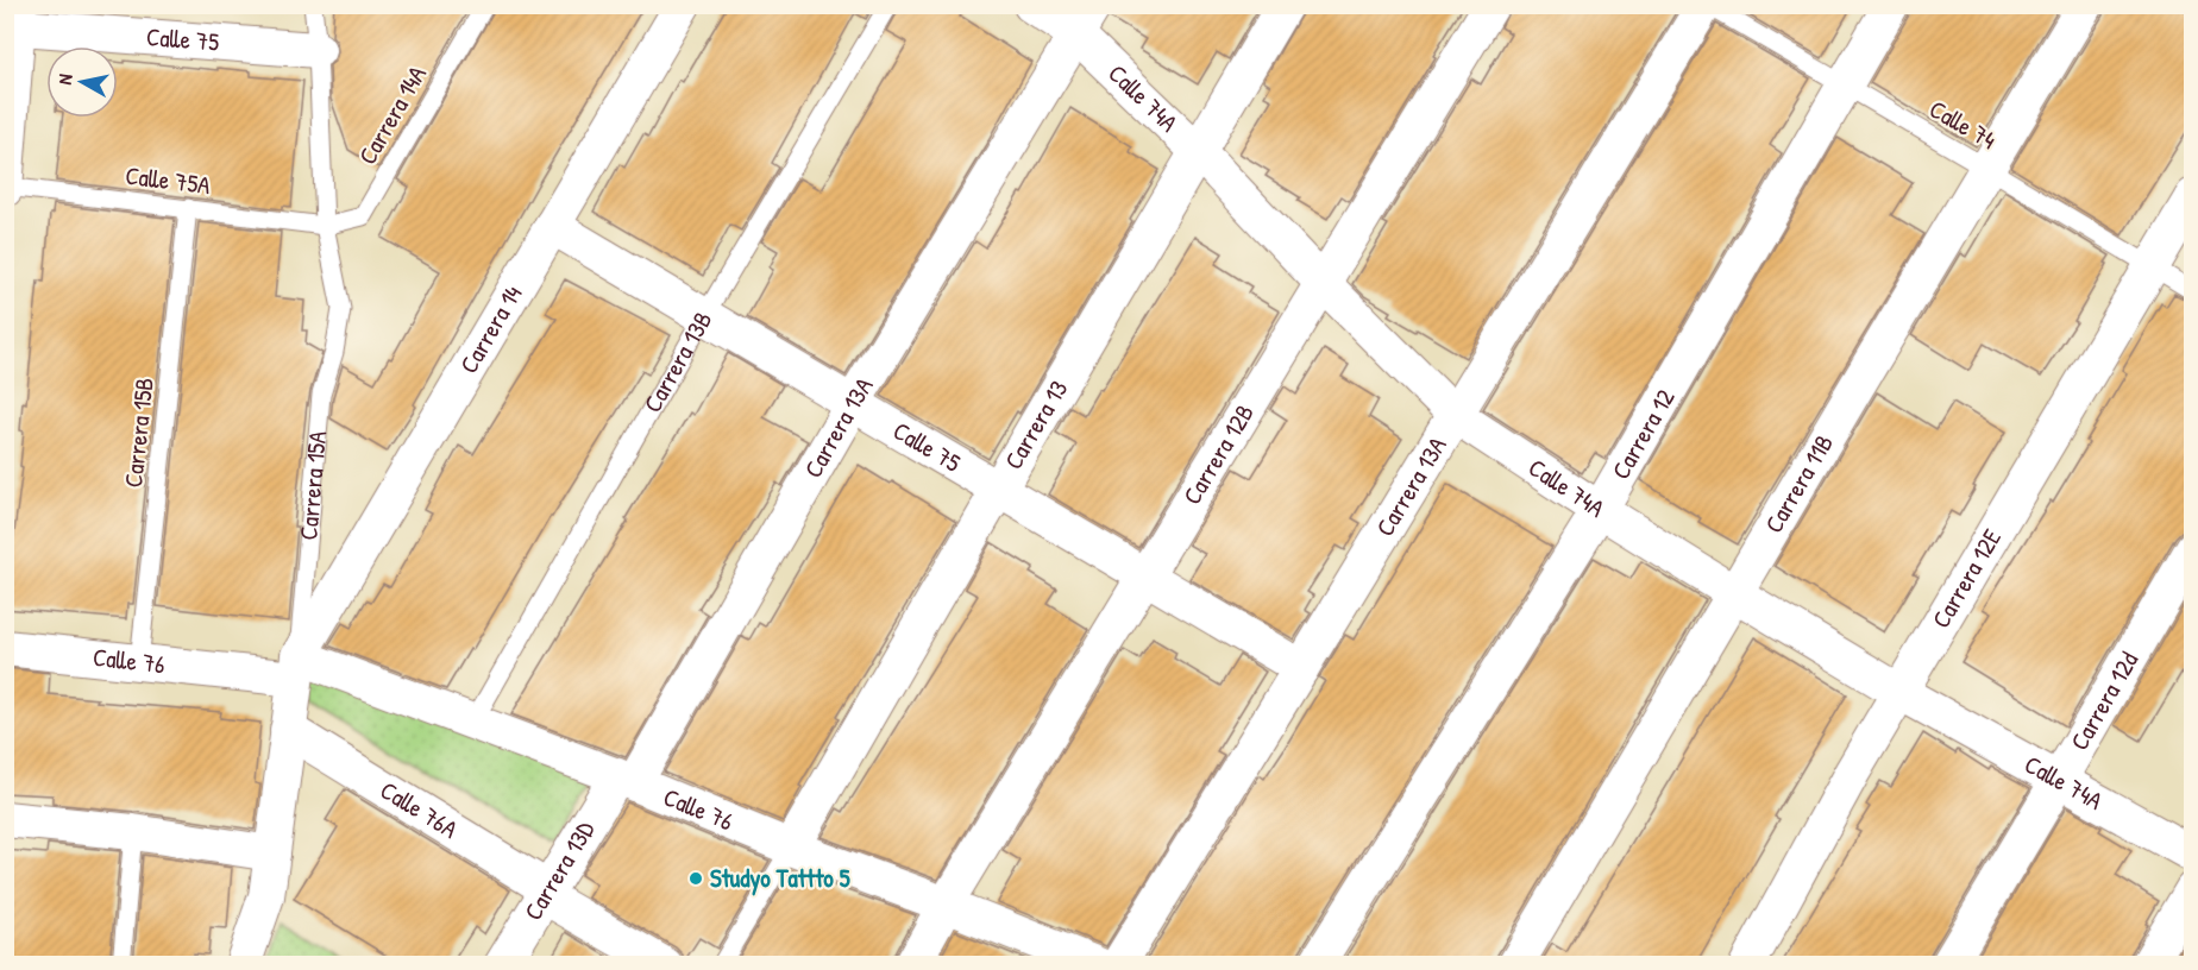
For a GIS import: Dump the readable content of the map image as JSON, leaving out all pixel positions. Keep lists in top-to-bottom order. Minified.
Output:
{"streets":{"street":["Calle 75","Calle 74A","Carrera 14","Carrera 13","Carrera 13A","Carrera 12","Carrera 12B","Carrera 11B","Carrera 15A","Carrera 12E","Calle 76","Carrera 12d","Calle 76A","Carrera 13D"],"lane":["Carrera 14A","Calle 74","Calle 75A","Carrera 13B","Carrera 15B"]},"crossings":[["Calle 75","Carrera 14"],["Calle 75","Carrera 13B"],["Calle 75","Carrera 13"],["Calle 75","Carrera 13A"],["Calle 75","Carrera 12B"],["Calle 75","Carrera 15A"],["Calle 74A","Carrera 13"],["Calle 74A","Carrera 13A"],["Calle 74A","Carrera 12"],["Calle 74A","Carrera 12B"],["Calle 74A","Carrera 11B"],["Calle 74A","Carrera 12E"],["Calle 74A","Carrera 12d"],["Carrera 14A","Calle 75A"],["Carrera 14A","Carrera 15A"],["Calle 74","Carrera 13A"],["Calle 74","Carrera 12"],["Calle 74","Carrera 11B"],["Calle 74","Carrera 12E"],["Calle 75A","Carrera 15B"],["Calle 75A","Carrera 15A"],["Carrera 14","Carrera 15A"],["Carrera 14","Calle 76"],["Carrera 13B","Calle 76"],["Carrera 13","Calle 76"],["Carrera 13A","Calle 76"],["Carrera 13A","Carrera 13D"],["Carrera 15B","Calle 76"],["Carrera 12B","Calle 76"],["Carrera 15A","Calle 76"],["Carrera 15A","Calle 76A"],["Calle 76","Carrera 13D"],["Calle 76A","Carrera 13D"]],"places":["Studyo Tattto 5"],"north":"left"}
